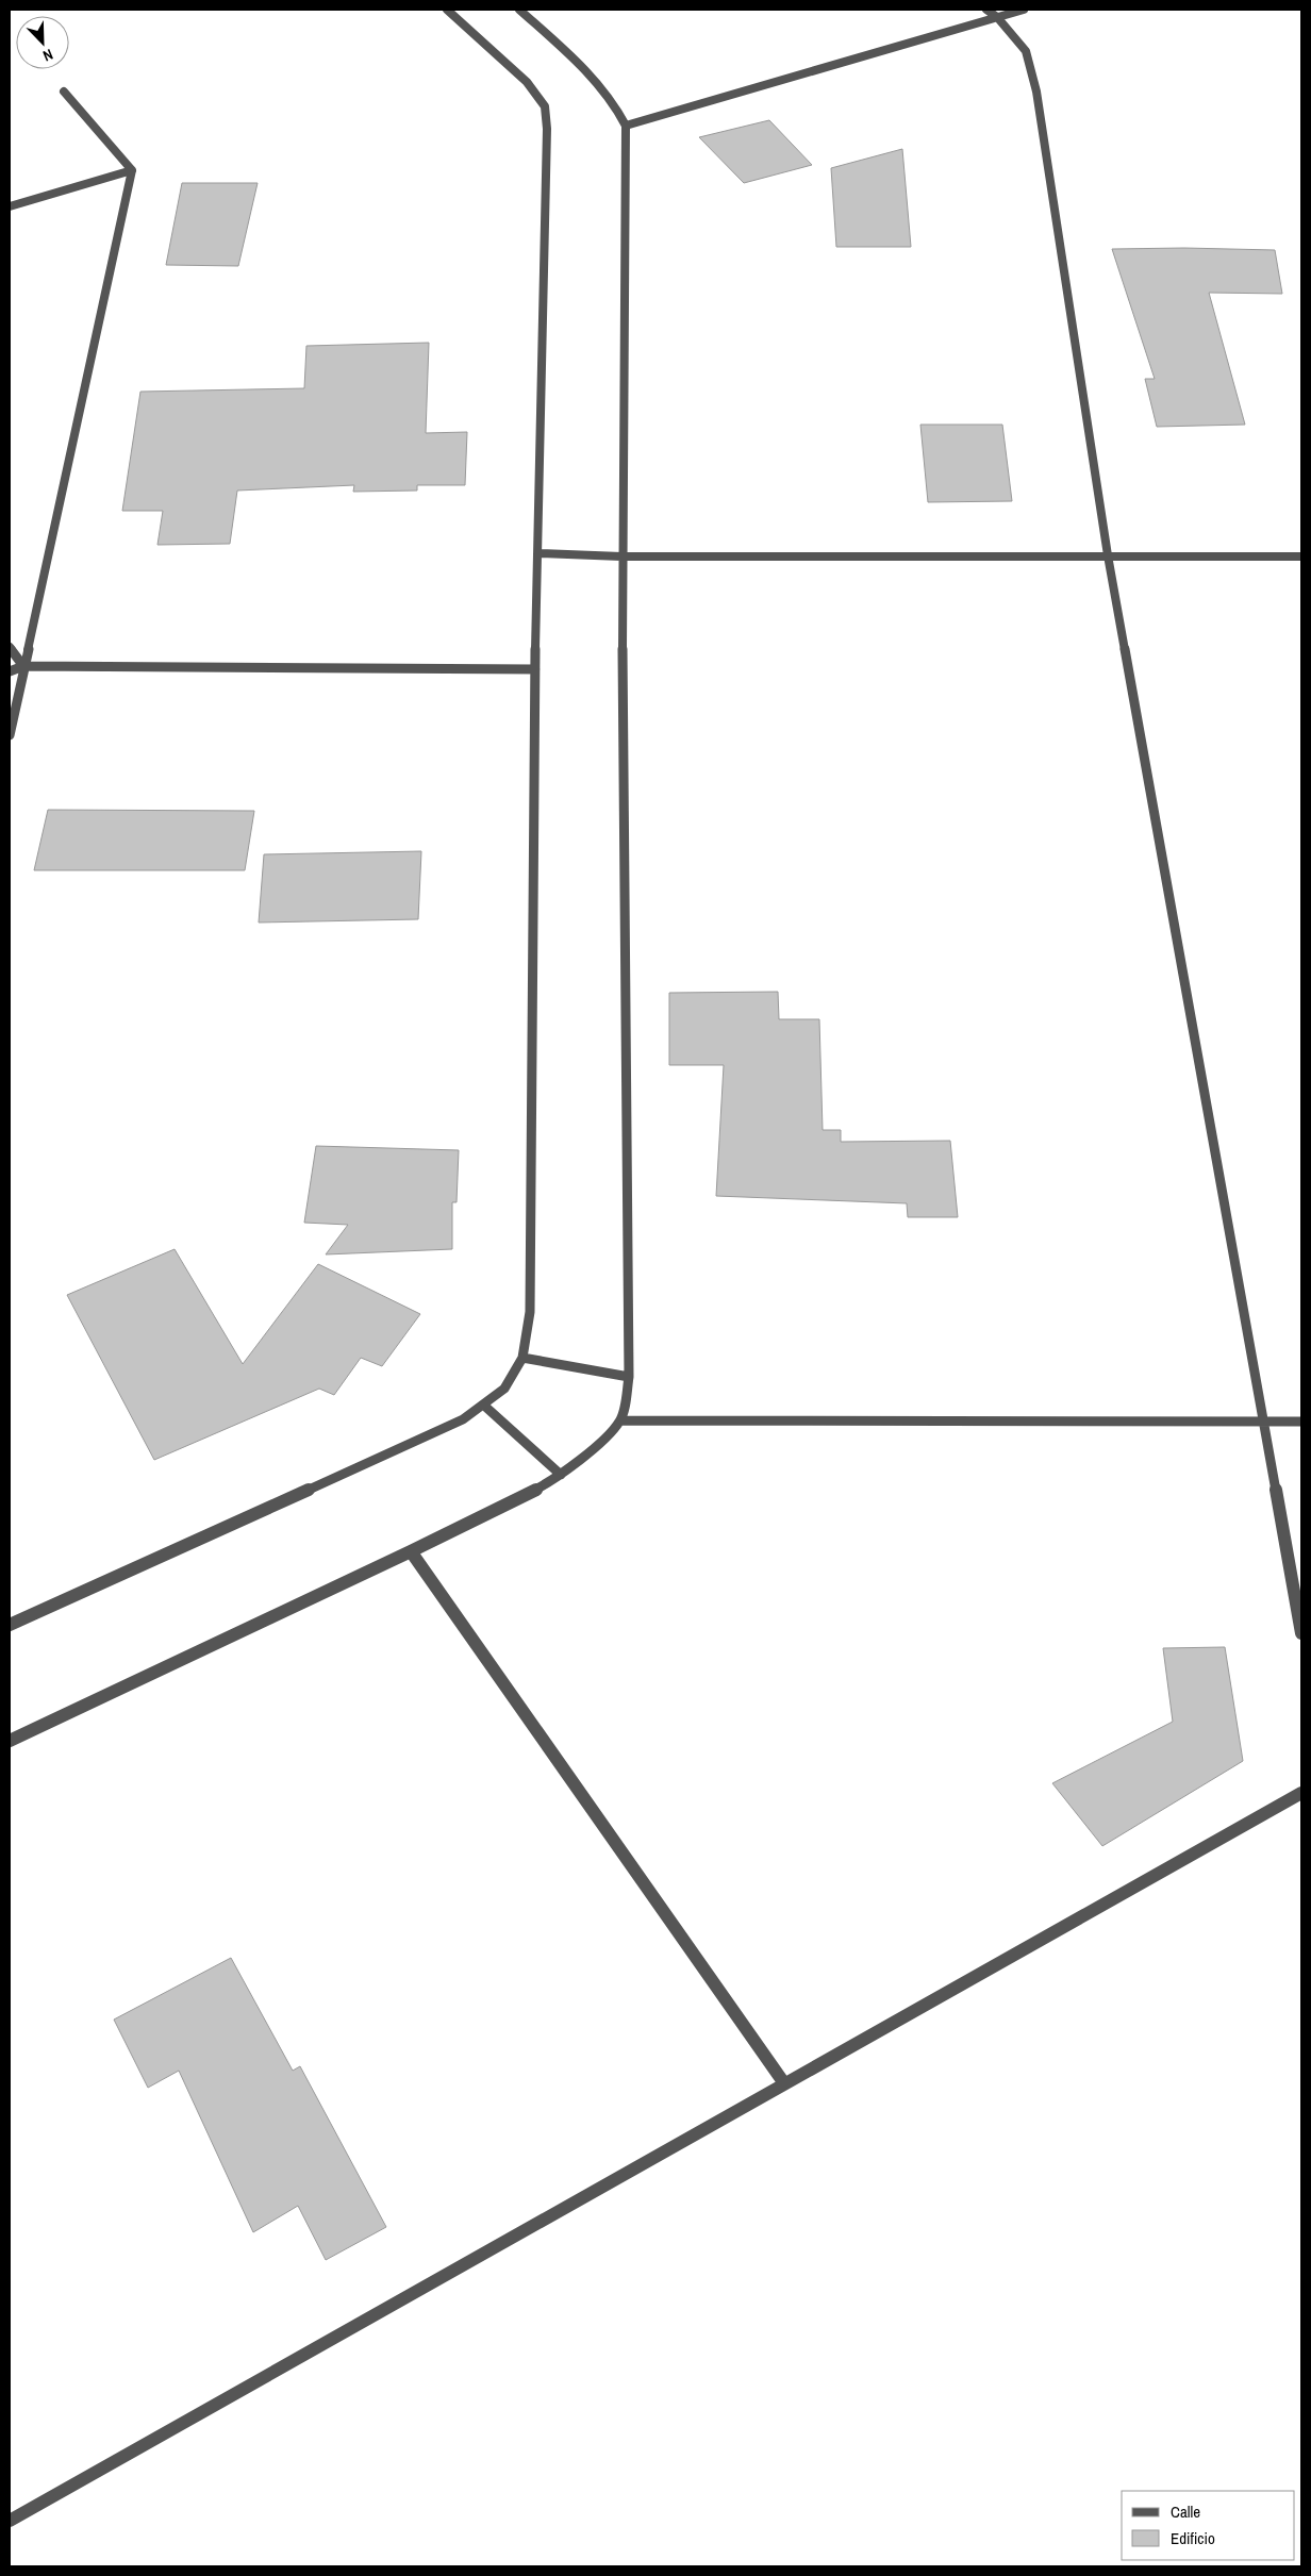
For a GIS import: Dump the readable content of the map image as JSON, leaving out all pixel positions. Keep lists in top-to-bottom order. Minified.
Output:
{"legend":["Calle","Edificio"],"north":"bottom right"}
